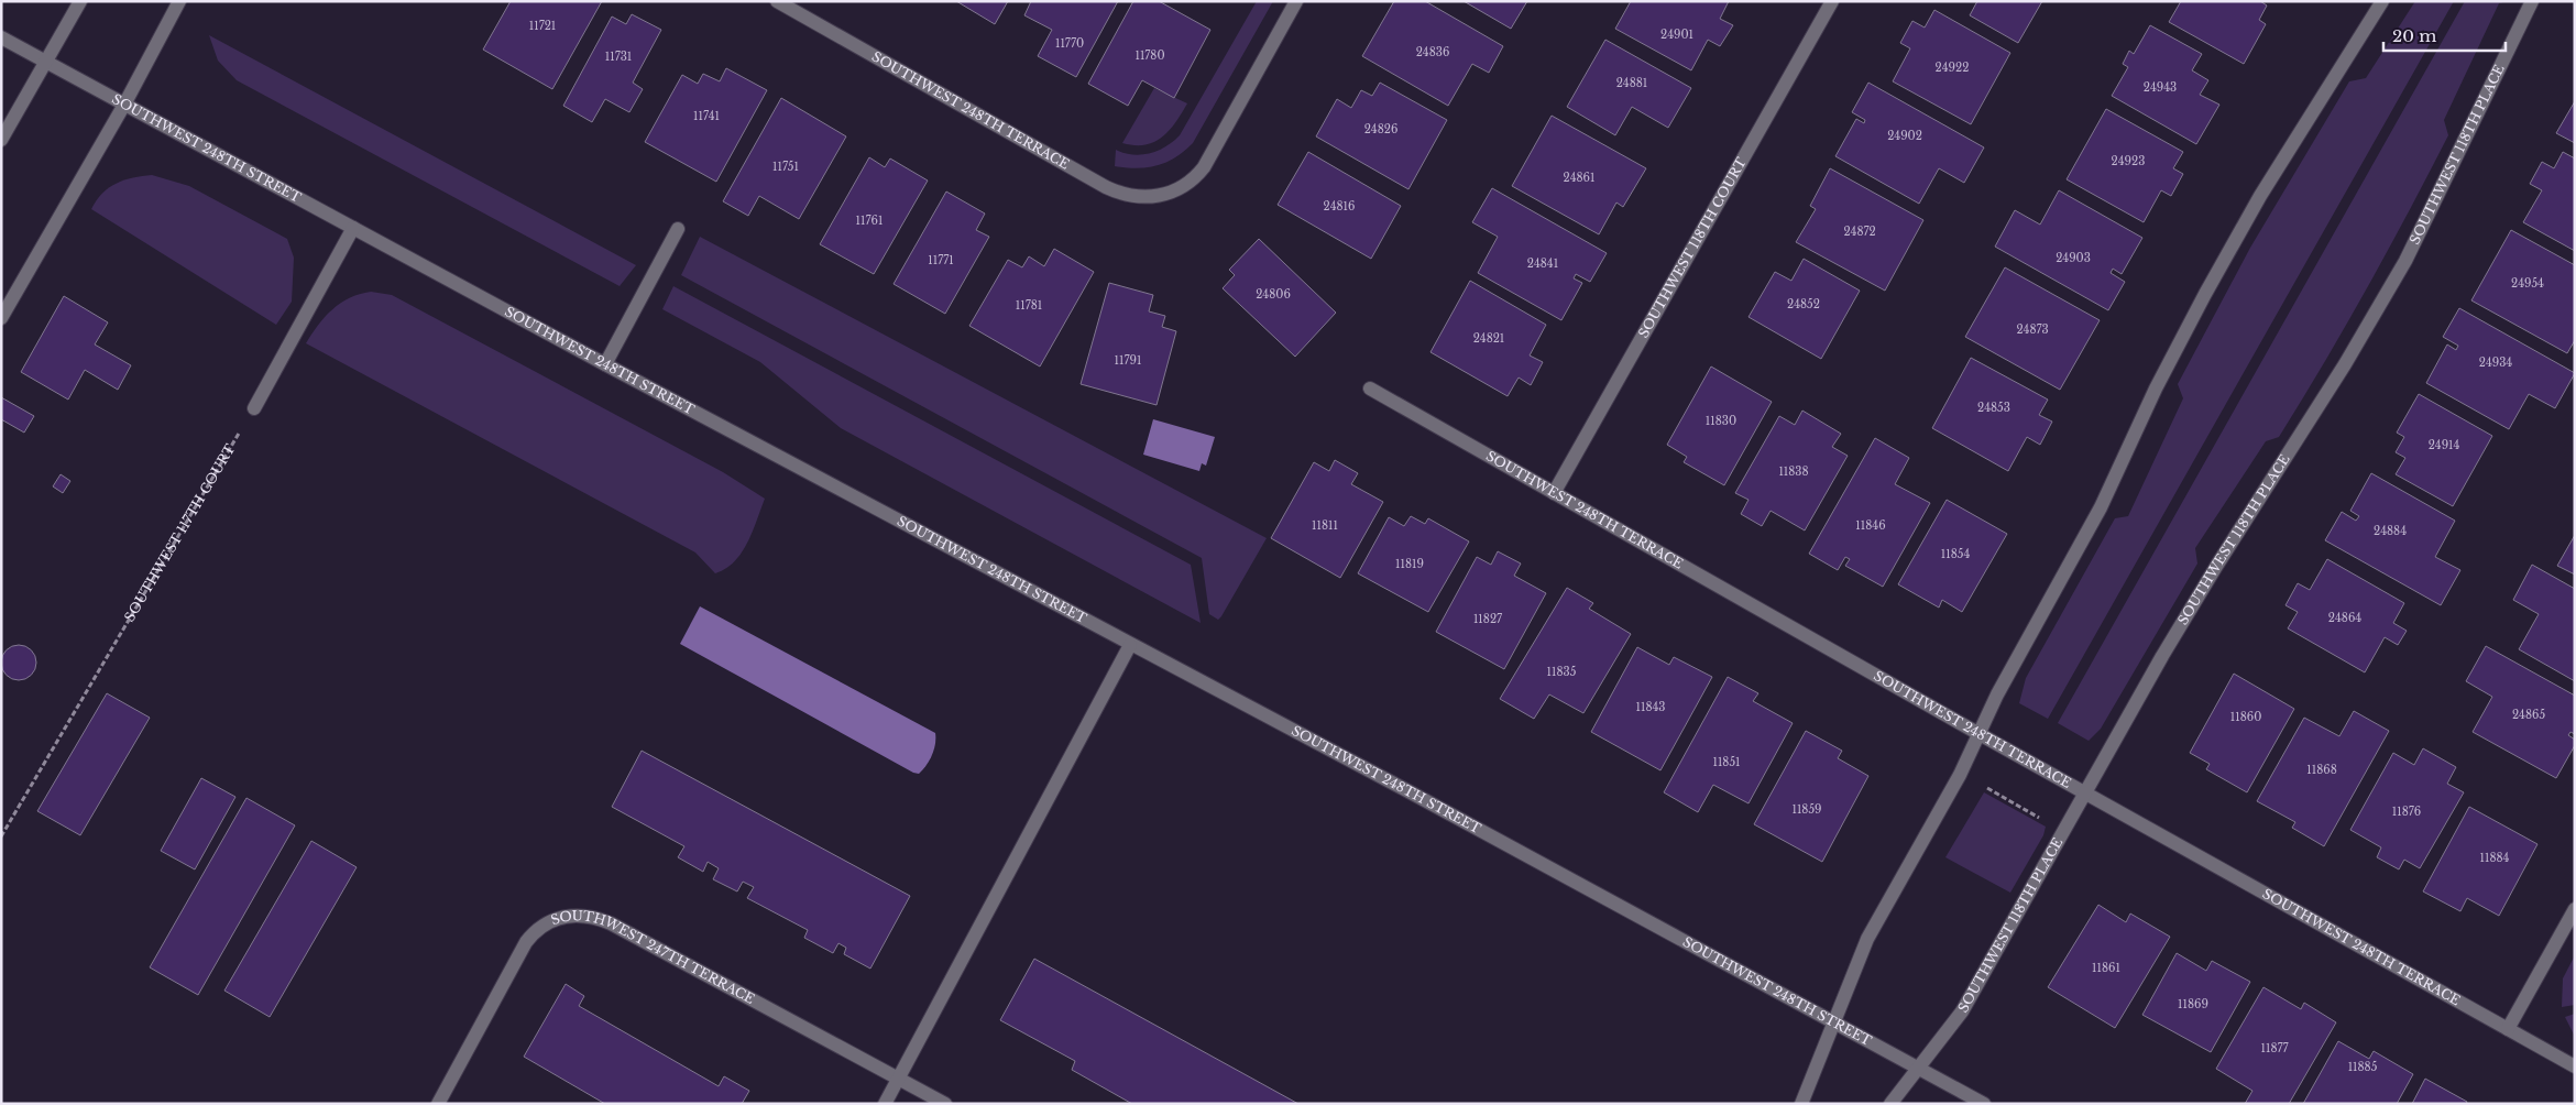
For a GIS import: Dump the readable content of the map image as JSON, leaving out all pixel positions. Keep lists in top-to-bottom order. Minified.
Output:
{"streets":{"street":["SOUTHWEST 248TH TERRACE","SOUTHWEST 248TH STREET","SOUTHWEST 118TH PLACE","SOUTHWEST 118TH COURT","SOUTHWEST 247TH TERRACE"],"path":["SOUTHWEST 117TH COURT"]},"crossings":[["SOUTHWEST 248TH TERRACE","SOUTHWEST 118TH PLACE"],["SOUTHWEST 248TH TERRACE","SOUTHWEST 118TH COURT"],["SOUTHWEST 248TH STREET","SOUTHWEST 118TH PLACE"]],"house_numbers":["11721","24901","11770","24836","11780","11731","24922","24881","24943","11741","24826","24902","24923","11751","24861","24816","11761","24872","24903","11771","24841","24954","24806","24852","11781","24873","24821","11791","24934","24853","11830","24914","11838","11811","11846","24884","11854","11819","24864","11827","11835","11843","24865","11860","11851","11868","11859","11876","11884","11861","11869","11877","11885"],"scale_bar":"20 m"}
